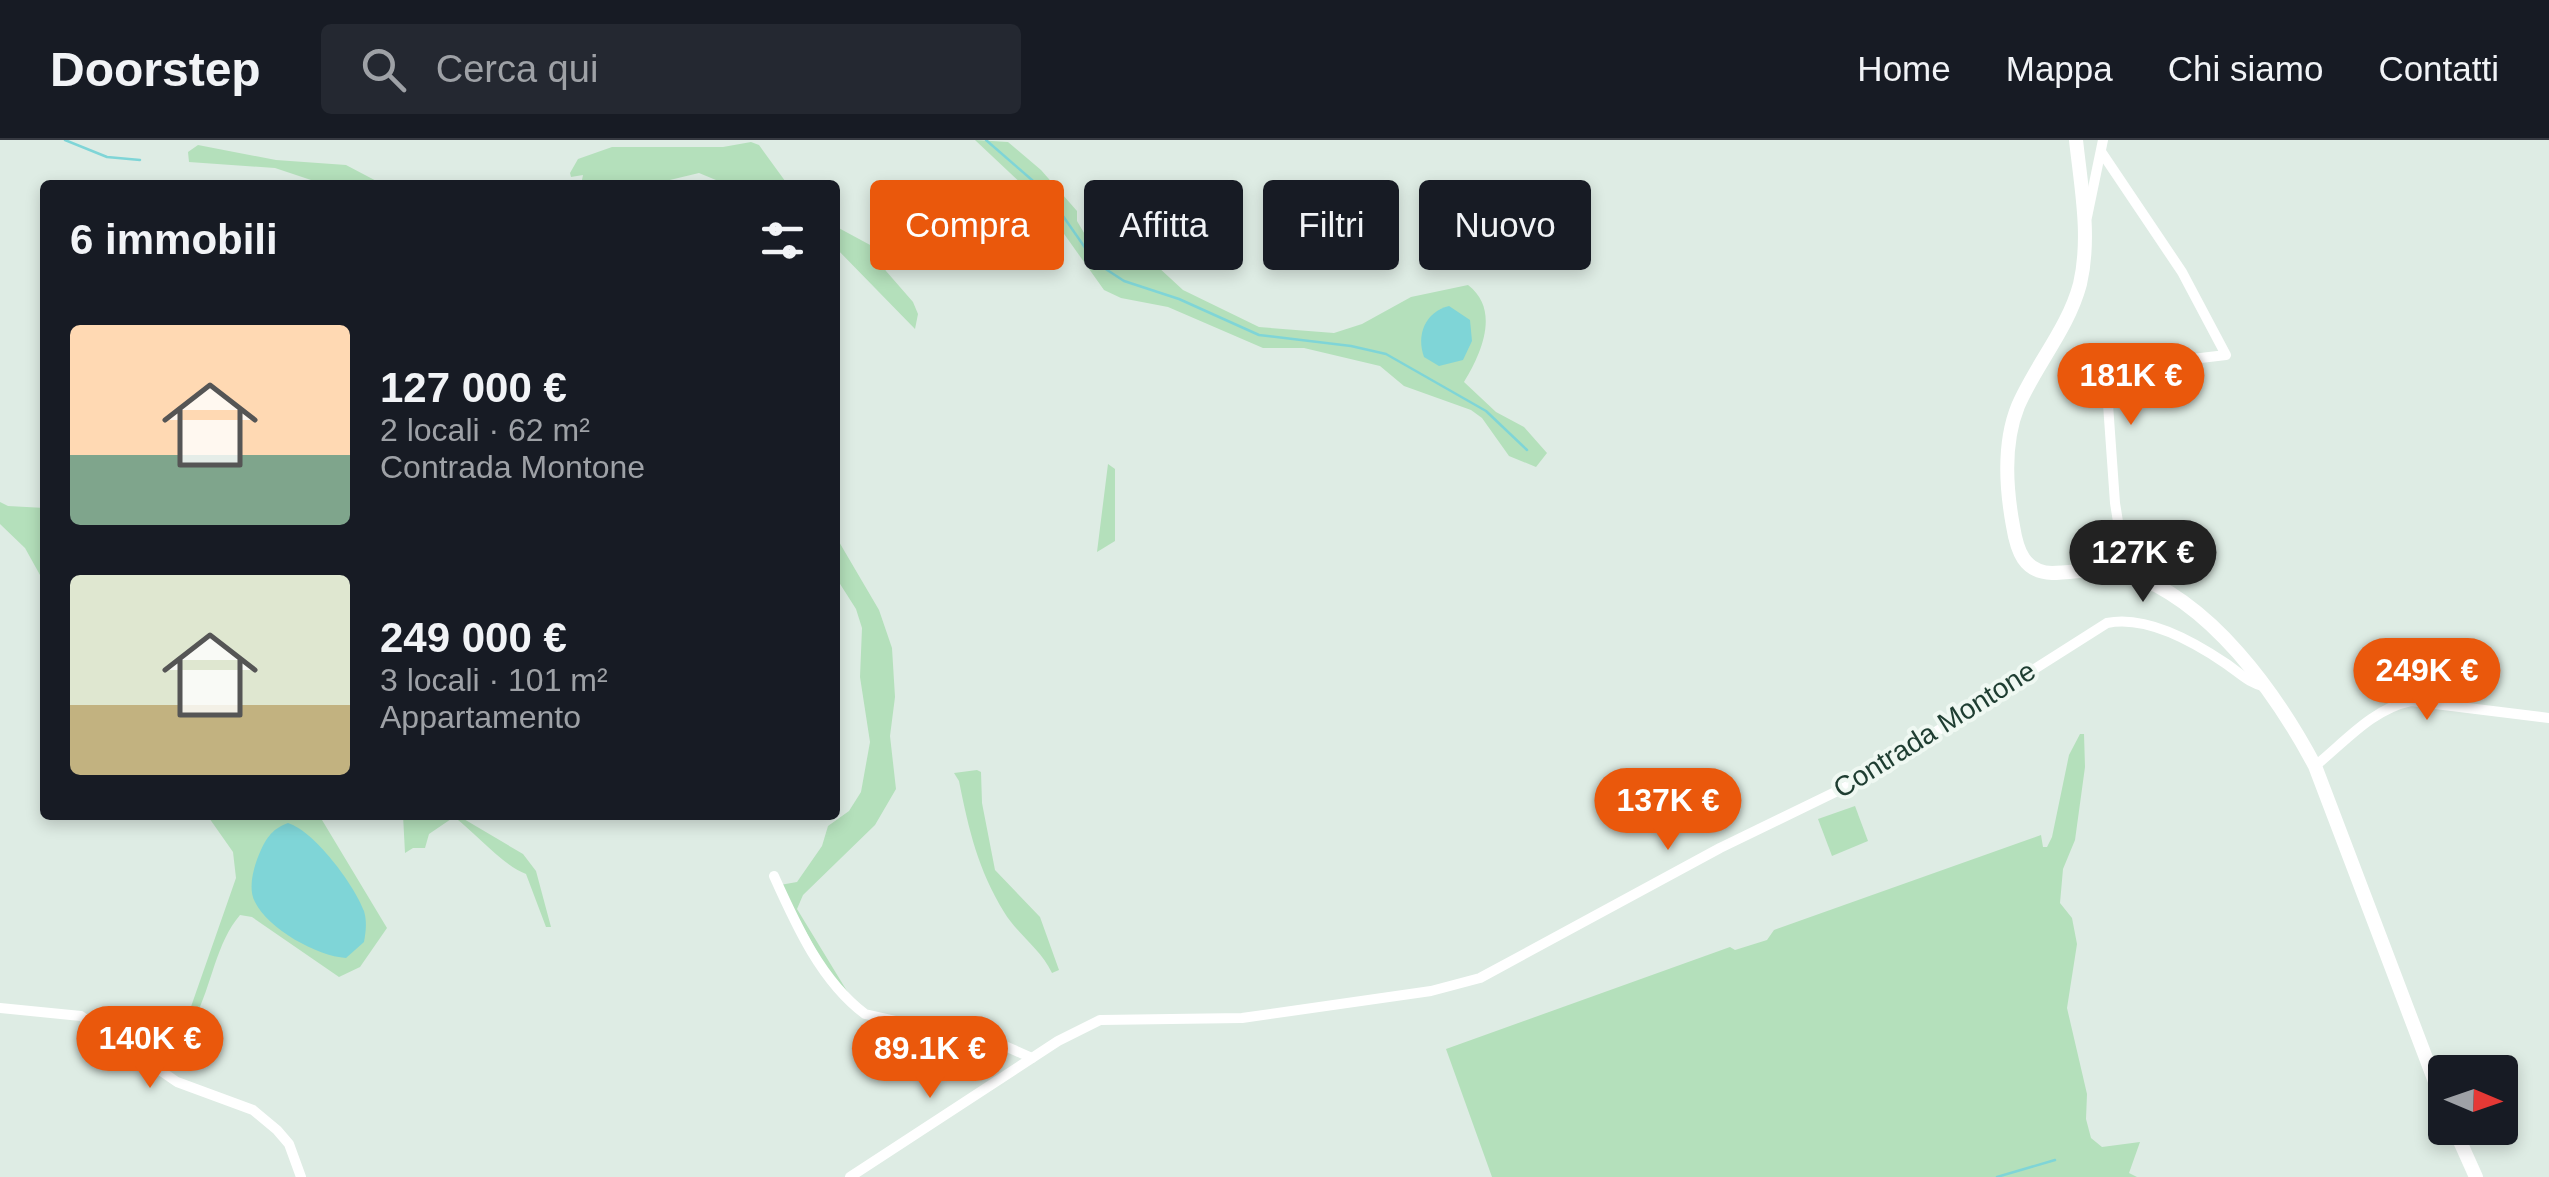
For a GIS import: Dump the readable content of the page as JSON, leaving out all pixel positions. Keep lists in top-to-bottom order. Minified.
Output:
{"streets":{"street":["Contrada Montone"]},"north":"right","page":{"header":"Doorstep","search":"Cerca qui","nav":["Home","Mappa","Chi siamo","Contatti"],"chip":["Compra","Affitta","Filtri","Nuovo"],"heading":"6 immobili","list":[{"name":"127 000 €","note":"2 locali · 62 m² · Contrada Montone"},{"name":"249 000 €","note":"3 locali · 101 m² · Appartamento"}],"price":["181K €","127K €","249K €","137K €","140K €","89.1K €"]}}
